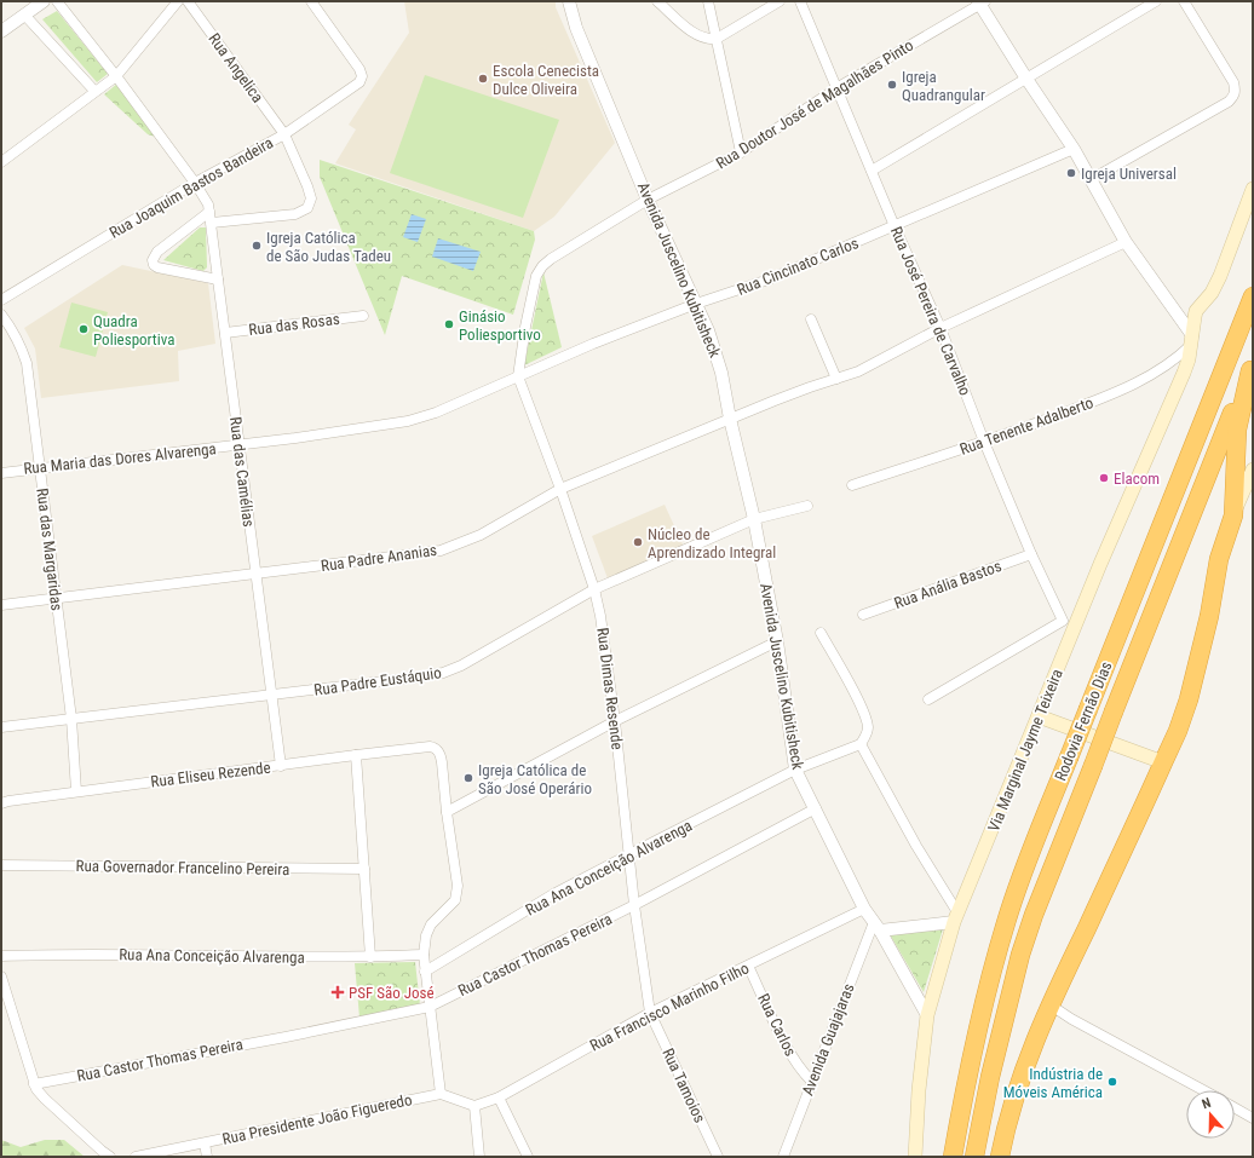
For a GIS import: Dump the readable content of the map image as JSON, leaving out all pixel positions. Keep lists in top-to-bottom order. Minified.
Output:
{"streets":{"highway":["Rodovia Fernão Dias"],"main road":["Via Marginal Jayme Teixeira"],"street":["Rua Angelica","Rua Doutor José de Magalhães Pinto","Rua Joaquim Bastos Bandeira","Rua Cincinato Carlos","Avenida Juscelino Kubitisheck","Rua José Pereira de Carvalho","Rua das Rosas","Rua Tenente Adalberto","Rua Maria das Dores Alvarenga","Rua das Camélias","Rua das Margaridas","Rua Padre Ananias","Rua Anália Bastos","Rua Padre Eustáquio","Rua Dimas Resende","Rua Eliseu Rezende","Rua Governador Francelino Pereira","Rua Ana Conceição Alvarenga","Rua Castor Thomas Pereira","Rua Francisco Marinho Filho","Rua Carlos","Avenida Guajajaras","Rua Tamoios","Rua Presidente João Figueredo"]},"crossings":[["Rua Angelica","Rua Joaquim Bastos Bandeira"],["Rua Angelica","Rua das Camélias"],["Rua Doutor José de Magalhães Pinto","Rua Cincinato Carlos"],["Rua Doutor José de Magalhães Pinto","Avenida Juscelino Kubitisheck"],["Rua Doutor José de Magalhães Pinto","Rua José Pereira de Carvalho"],["Rua Doutor José de Magalhães Pinto","Rua Maria das Dores Alvarenga"],["Rua Doutor José de Magalhães Pinto","Rua Dimas Resende"],["Rua Joaquim Bastos Bandeira","Rua das Camélias"],["Rua Cincinato Carlos","Avenida Juscelino Kubitisheck"],["Rua Cincinato Carlos","Rua José Pereira de Carvalho"],["Rua Cincinato Carlos","Rua Maria das Dores Alvarenga"],["Rua Cincinato Carlos","Rua Dimas Resende"],["Avenida Juscelino Kubitisheck","Rua Padre Ananias"],["Avenida Juscelino Kubitisheck","Rua Padre Eustáquio"],["Avenida Juscelino Kubitisheck","Via Marginal Jayme Teixeira"],["Avenida Juscelino Kubitisheck","Rua Ana Conceição Alvarenga"],["Avenida Juscelino Kubitisheck","Rua Castor Thomas Pereira"],["Avenida Juscelino Kubitisheck","Rua Francisco Marinho Filho"],["Avenida Juscelino Kubitisheck","Avenida Guajajaras"],["Rua José Pereira de Carvalho","Rua Tenente Adalberto"],["Rua José Pereira de Carvalho","Rua Padre Ananias"],["Rua José Pereira de Carvalho","Rua Anália Bastos"],["Rua das Rosas","Rua das Camélias"],["Rua Tenente Adalberto","Via Marginal Jayme Teixeira"],["Rua Maria das Dores Alvarenga","Rua das Camélias"],["Rua Maria das Dores Alvarenga","Rua das Margaridas"],["Rua Maria das Dores Alvarenga","Rua Dimas Resende"],["Rua das Camélias","Rua Padre Ananias"],["Rua das Camélias","Rua Padre Eustáquio"],["Rua das Camélias","Rua Eliseu Rezende"],["Rua das Margaridas","Rua Padre Ananias"],["Rua das Margaridas","Rua Padre Eustáquio"],["Rua das Margaridas","Rua Eliseu Rezende"],["Rua Padre Ananias","Rua Dimas Resende"],["Rua Padre Eustáquio","Rua Dimas Resende"],["Rua Dimas Resende","Rua Ana Conceição Alvarenga"],["Rua Dimas Resende","Rua Castor Thomas Pereira"],["Rua Dimas Resende","Rua Francisco Marinho Filho"],["Rua Dimas Resende","Rua Tamoios"],["Rua Francisco Marinho Filho","Rua Carlos"],["Rua Francisco Marinho Filho","Rua Tamoios"],["Rua Carlos","Avenida Guajajaras"]],"places":{"other":["Escola Cenecista Dulce Oliveira","Igreja Quadrangular","Igreja Universal","Igreja Católica de São Judas Tadeu","Ginásio Poliesportivo","Quadra Poliesportiva","Elacom","Núcleo de Aprendizado Integral","Igreja Católica de São José Operário","Indústria de Móveis América"],"health":["PSF São José"]},"north":"top"}
